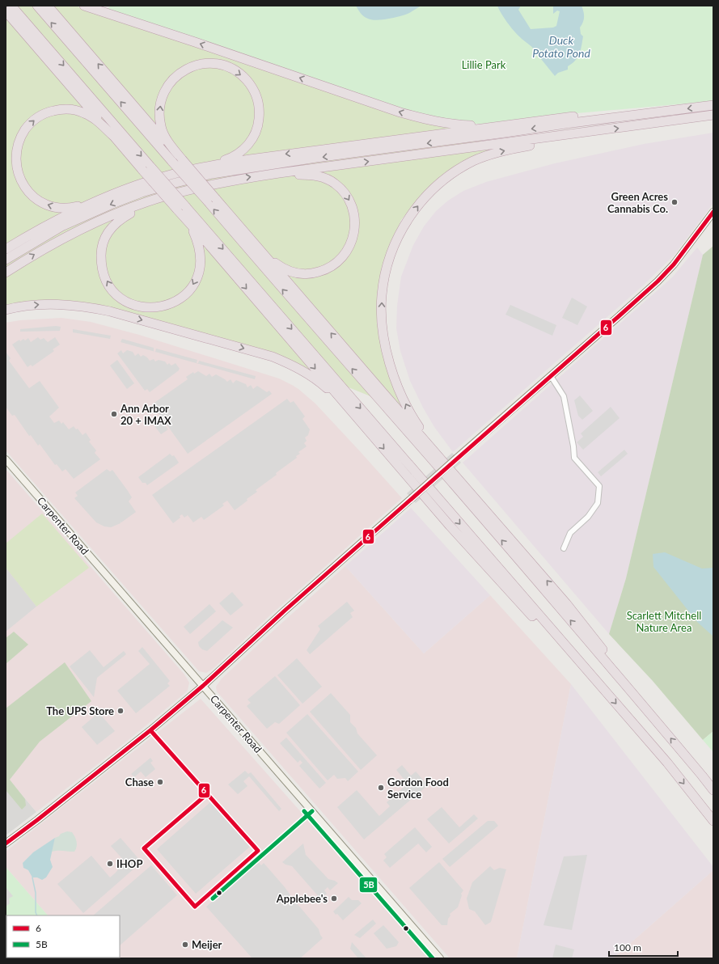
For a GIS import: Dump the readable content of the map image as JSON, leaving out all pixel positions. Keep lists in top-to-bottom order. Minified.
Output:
{"streets":{"main road":["Carpenter Road"]},"water":["Duck Potato Pond"],"parks":["Lillie Park","Scarlett Mitchell Nature Area"],"places":["Green Acres Cannabis Co.","Ann Arbor 20 + IMAX","The UPS Store","Chase","Gordon Food Service","IHOP","Applebee's","Meijer"],"lines":["transit line 6","transit line 5B"],"legend":["6","5B"],"scale_bar":"100 m"}
